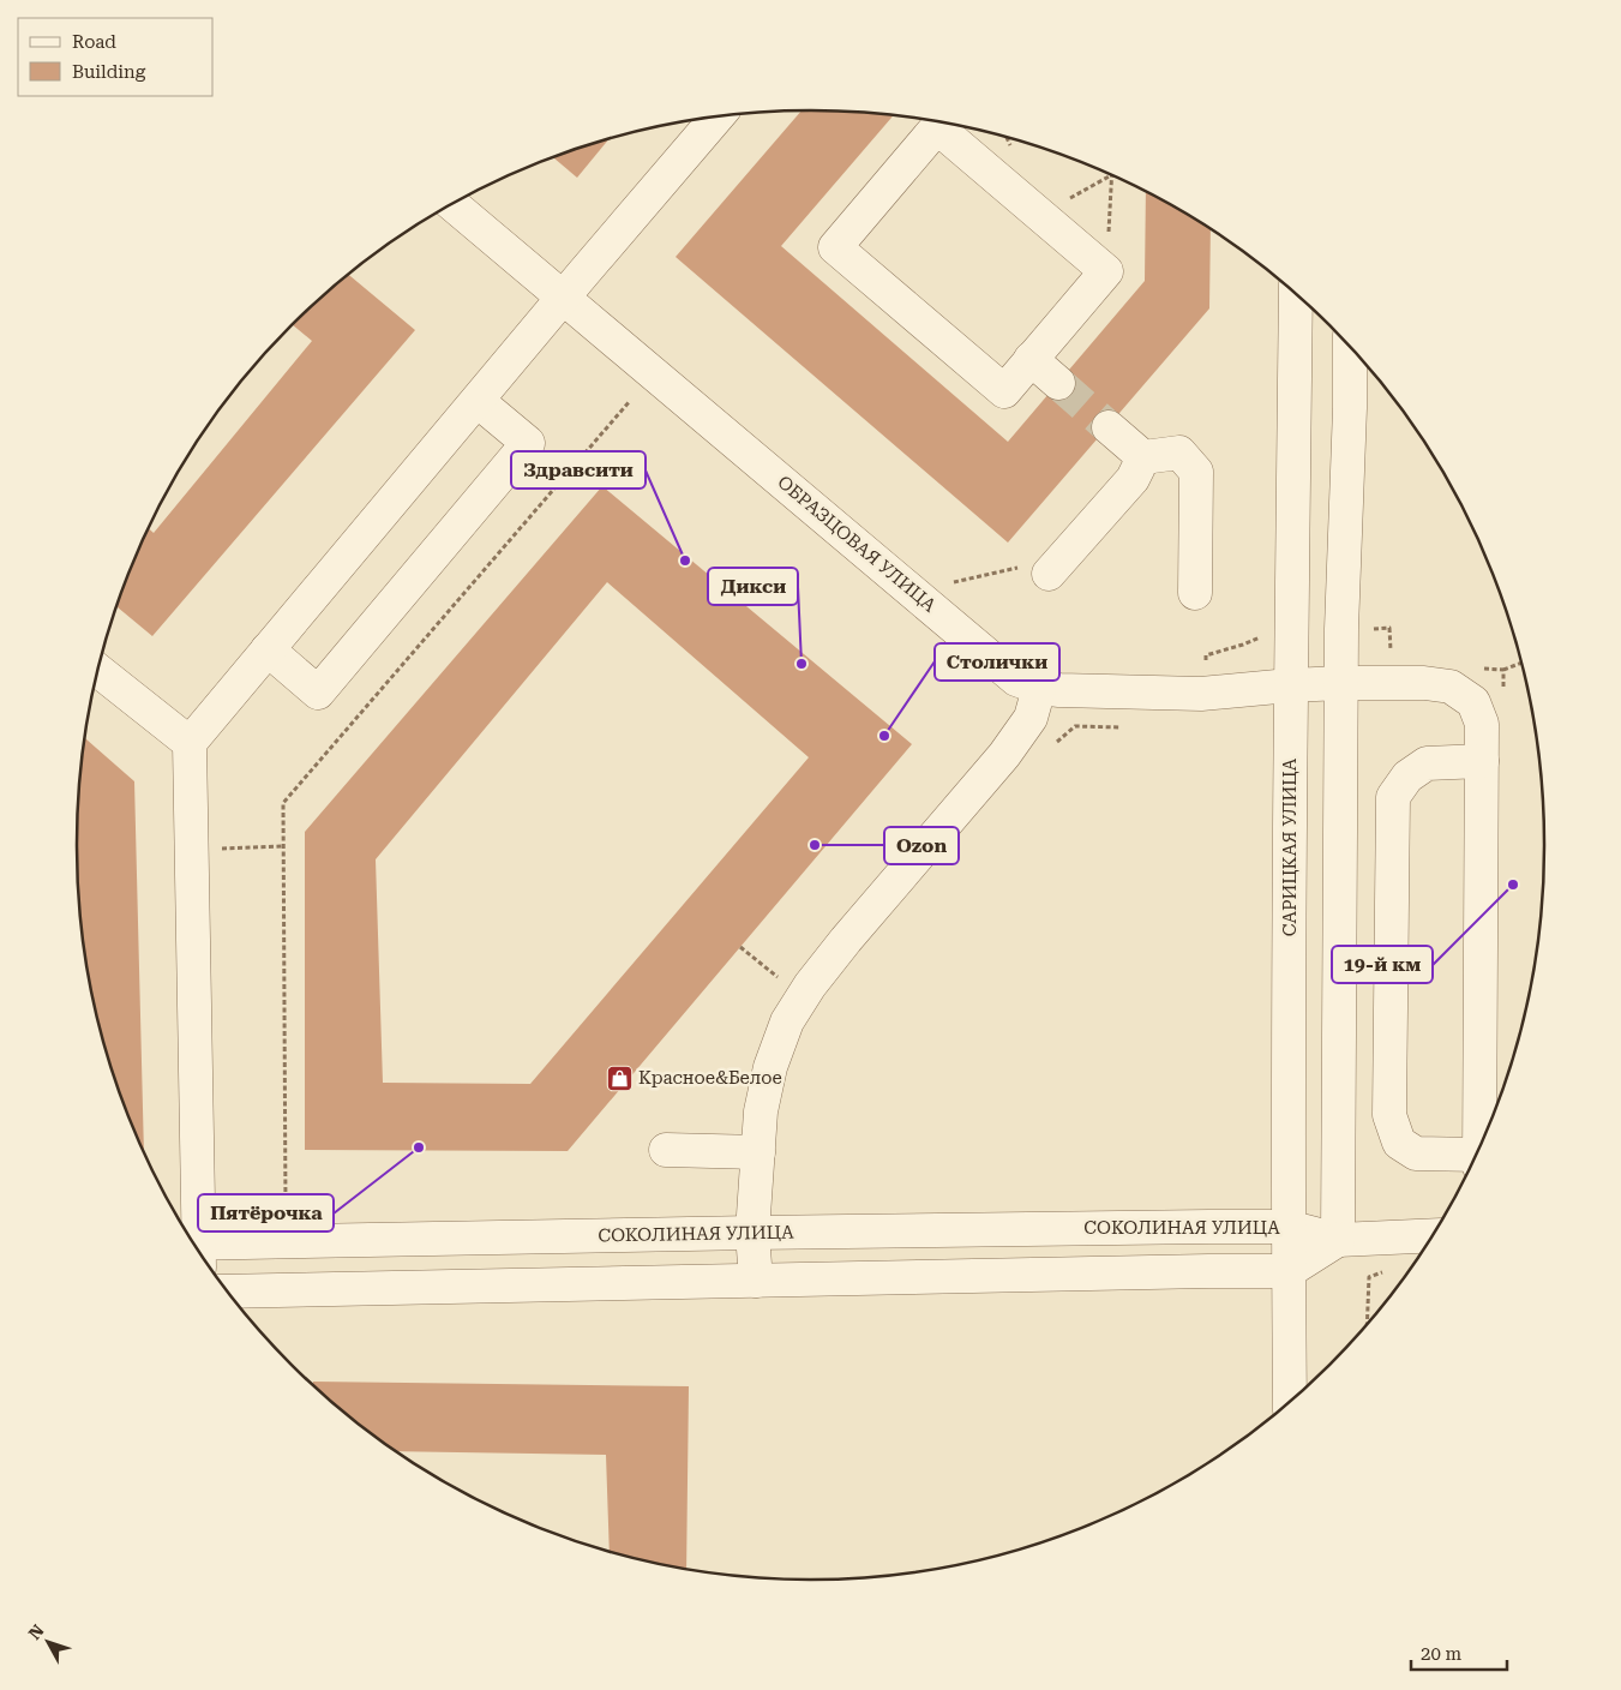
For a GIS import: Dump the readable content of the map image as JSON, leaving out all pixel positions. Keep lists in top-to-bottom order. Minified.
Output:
{"streets":{"street":["ОБРАЗЦОВАЯ УЛИЦА","САРИЦКАЯ УЛИЦА","СОКОЛИНАЯ УЛИЦА"]},"crossings":[["ОБРАЗЦОВАЯ УЛИЦА","САРИЦКАЯ УЛИЦА"],["САРИЦКАЯ УЛИЦА","СОКОЛИНАЯ УЛИЦА"]],"places":{"other":["Здравсити","Дикси","Столички","Ozon","19-й км","Пятёрочка"],"shop":["Красное&Белое"]},"legend":["Road","Building"],"scale_bar":"20 m","north":"top left"}
